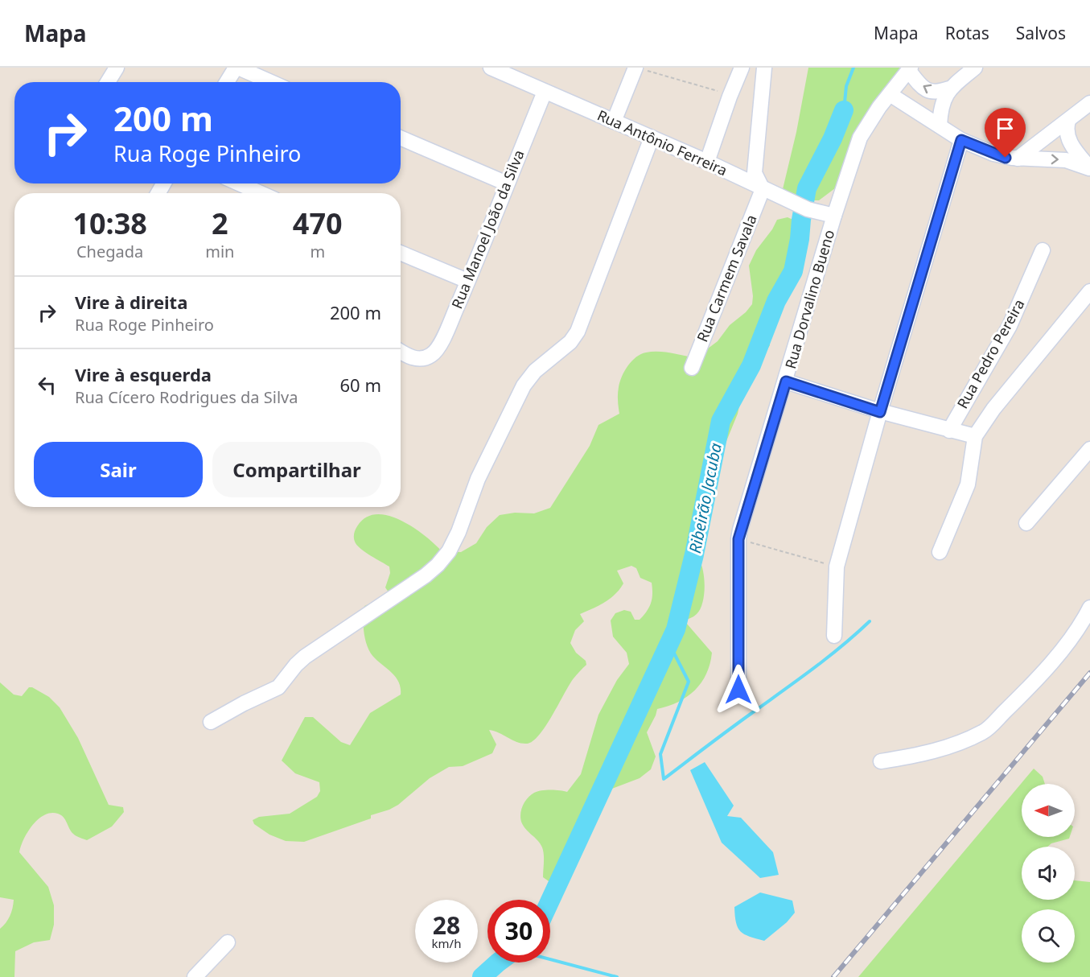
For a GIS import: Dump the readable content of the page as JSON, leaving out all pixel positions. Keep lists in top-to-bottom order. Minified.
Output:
{"streets":{"street":["Rua Antônio Ferreira","Rua Manoel João da Silva","Rua Carmem Savala","Rua Dorvalino Bueno","Rua Pedro Pereira"]},"crossings":[["Rua Antônio Ferreira","Rua Manoel João da Silva"],["Rua Antônio Ferreira","Rua Carmem Savala"],["Rua Antônio Ferreira","Rua Dorvalino Bueno"]],"water":["Ribeirão Jacuba"],"north":"left","page":{"header":"Mapa","nav":["Mapa","Rotas","Salvos"],"turn":["200 m","Rua Roge Pinheiro"],"eta":["10:38","Chegada","2","min","470","m"],"list":[{"name":"Vire à direita","note":"Rua Roge Pinheiro","value":"200 m"},{"name":"Vire à esquerda","note":"Rua Cícero Rodrigues da Silva","value":"60 m"}],"buttons":["Sair","Compartilhar"],"speed":"28 km/h","limit":"30"}}
